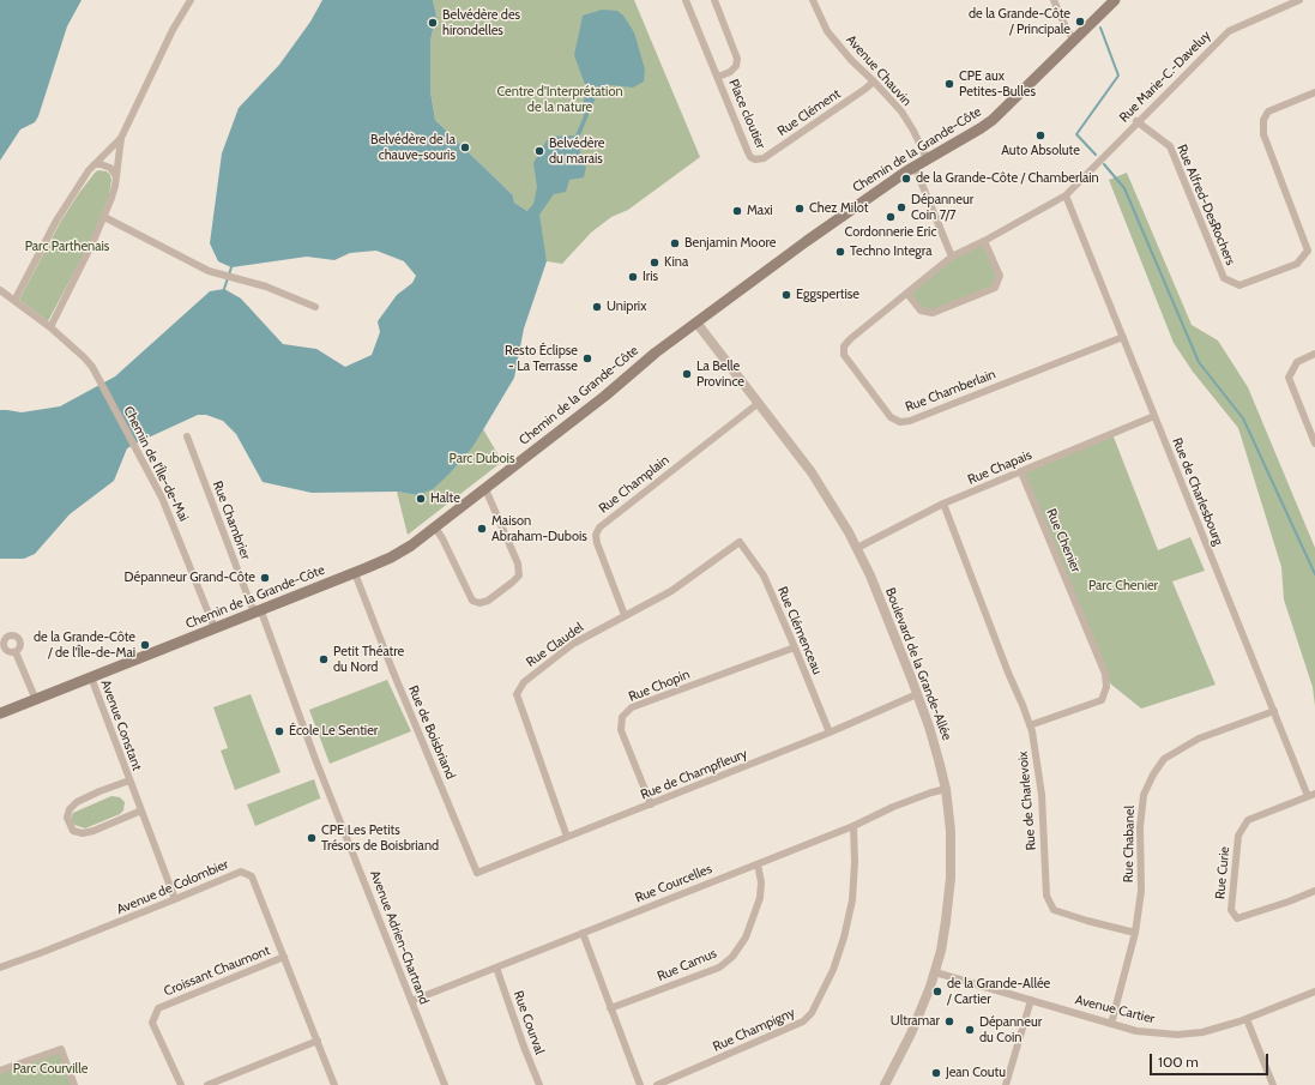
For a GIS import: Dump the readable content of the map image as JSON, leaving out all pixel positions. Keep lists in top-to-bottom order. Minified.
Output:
{"streets":{"main road":["Chemin de la Grande-Côte"],"street":["Avenue Chauvin","Rue Marie-C.-Daveluy","Rue Clément","Place cloutier","Rue Alfred-DesRochers","Rue Chamberlain","Chemin de l'Île-de-Mai","Rue Chapais","Rue Champlain","Rue de Charlesbourg","Rue Chambrier","Rue Chenier","Rue Clémenceau","Rue Claudel","Boulevard de la Grande-Allée","Rue Chopin","Avenue Constant","Rue de Boisbriand","Rue de Champfleury","Rue de Charlevoix","Rue Chabanel","Rue Curie","Rue Courcelles","Avenue de Colombier","Avenue Adrien-Chartrand","Rue Camus","Croissant Chaumont","Avenue Cartier","Rue Courval","Rue Champigny"]},"crossings":[["Avenue Chauvin","Rue Clément"],["Avenue Chauvin","Chemin de la Grande-Côte"],["Rue Marie-C.-Daveluy","Rue Alfred-DesRochers"],["Rue Marie-C.-Daveluy","Rue Chamberlain"],["Rue Marie-C.-Daveluy","Rue de Charlesbourg"],["Rue Clément","Place cloutier"],["Chemin de la Grande-Côte","Chemin de l'Île-de-Mai"],["Chemin de la Grande-Côte","Rue Chambrier"],["Chemin de la Grande-Côte","Boulevard de la Grande-Allée"],["Chemin de la Grande-Côte","Avenue Constant"],["Chemin de la Grande-Côte","Rue de Boisbriand"],["Chemin de la Grande-Côte","Avenue Adrien-Chartrand"],["Rue Chamberlain","Rue de Charlesbourg"],["Rue Chapais","Rue de Charlesbourg"],["Rue Chapais","Rue Chenier"],["Rue Chapais","Boulevard de la Grande-Allée"],["Rue Chapais","Rue de Charlevoix"],["Rue Champlain","Rue Claudel"],["Rue Champlain","Boulevard de la Grande-Allée"],["Rue de Charlesbourg","Rue Chabanel"],["Rue de Charlesbourg","Rue Curie"],["Rue Chambrier","Avenue Adrien-Chartrand"],["Rue Chenier","Rue de Charlevoix"],["Rue Clémenceau","Rue Claudel"],["Rue Clémenceau","Rue Chopin"],["Rue Clémenceau","Rue de Champfleury"],["Rue Claudel","Rue de Champfleury"],["Boulevard de la Grande-Allée","Rue de Champfleury"],["Boulevard de la Grande-Allée","Rue Courcelles"],["Boulevard de la Grande-Allée","Avenue Cartier"],["Rue Chopin","Rue de Champfleury"],["Avenue Constant","Avenue de Colombier"],["Rue de Boisbriand","Rue de Champfleury"],["Rue de Charlevoix","Rue Chabanel"],["Rue Chabanel","Avenue Cartier"],["Rue Courcelles","Avenue Adrien-Chartrand"],["Rue Courcelles","Rue Camus"],["Rue Courcelles","Rue Courval"],["Rue Courcelles","Rue Champigny"],["Avenue de Colombier","Croissant Chaumont"]],"parks":["Centre d'Interprétation de la nature","Parc Parthenais","Parc Dubois","Parc Chenier","Parc Courville"],"places":["de la Grande-Côte / Principale","Belvédère des hirondelles","CPE aux Petites-Bulles","Auto Absolute","Belvédère de la chauve-souris","Belvédère du marais","de la Grande-Côte / Chamberlain","Dépanneur Coin 7/7","Chez Milot","Maxi","Cordonnerie Eric","Benjamin Moore","Techno Integra","Kina","Iris","Eggspertise","Uniprix","Resto Éclipse - La Terrasse","La Belle Province","Halte","Maison Abraham-Dubois","Dépanneur Grand-Côte","de la Grande-Côte / de l'Île-de-Mai","Petit Théatre du Nord","École Le Sentier","CPE Les Petits Trésors de Boisbriand","de la Grande-Allée / Cartier","Ultramar","Dépanneur du Coin","Jean Coutu"],"scale_bar":"100 m"}
